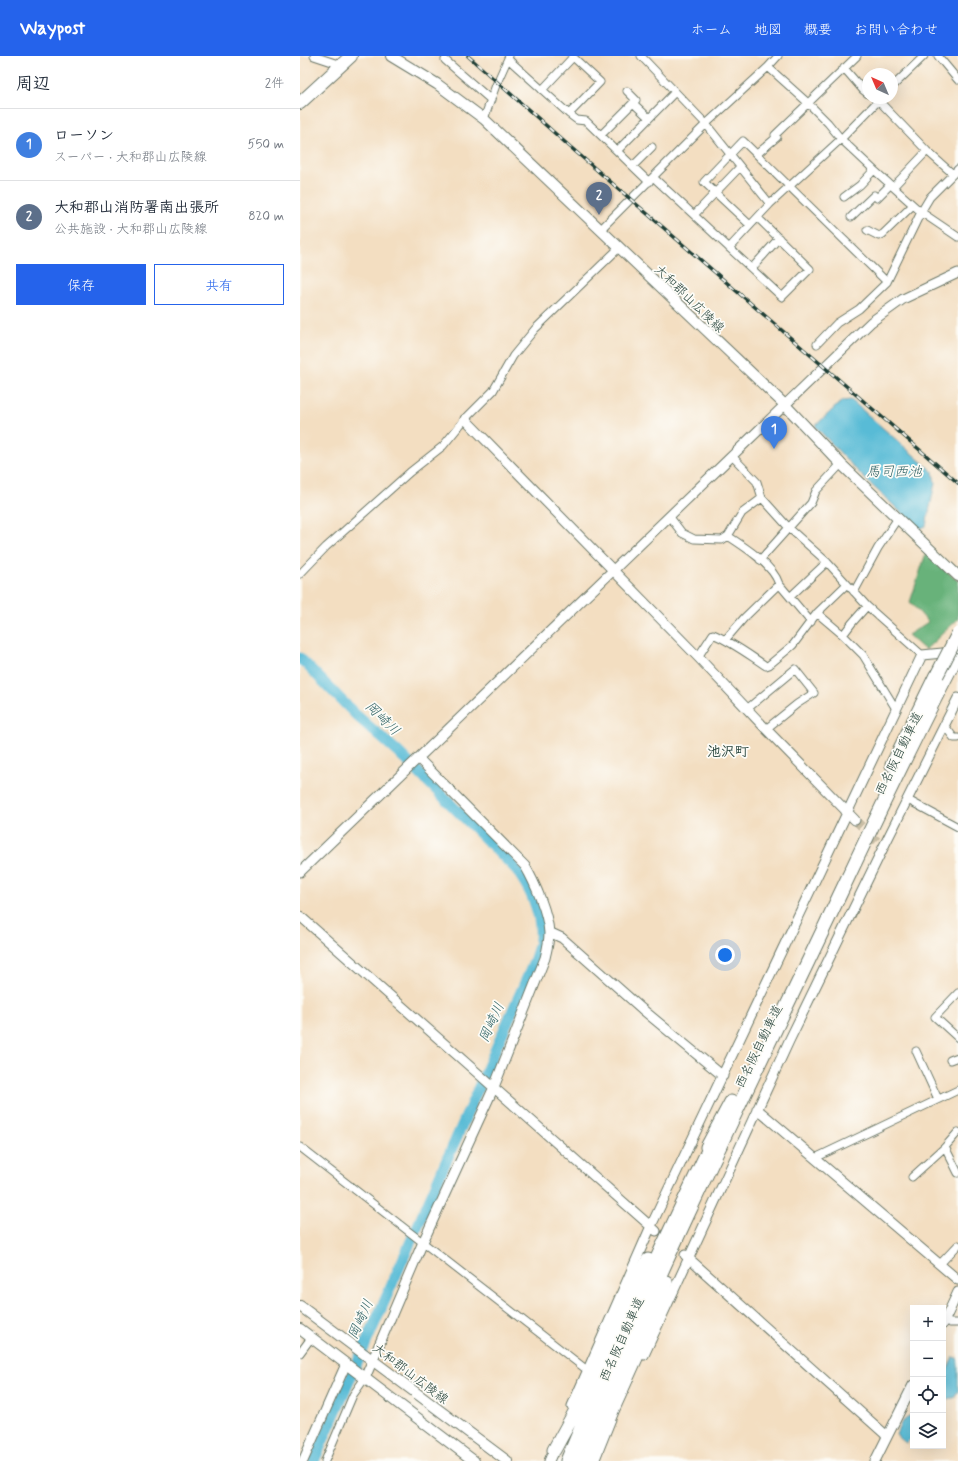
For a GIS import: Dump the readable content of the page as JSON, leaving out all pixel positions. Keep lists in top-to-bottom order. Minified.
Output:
{"streets":{"highway":["西名阪自動車道"],"main road":["大和郡山広陵線"]},"districts":["池沢町"],"water":["馬司西池","岡崎川"],"north":"top left","page":{"header":"Waypost","nav":["ホーム","地図","概要","お問い合わせ"],"heading":["周辺","2件"],"list":[{"mark":"1","name":"ローソン","note":"スーパー · 大和郡山広陵線","value":"550 m"},{"mark":"2","name":"大和郡山消防署南出張所","note":"公共施設 · 大和郡山広陵線","value":"820 m"}],"pins":["2","1"],"buttons":["保存","共有"],"map_buttons":["+","−"]}}
